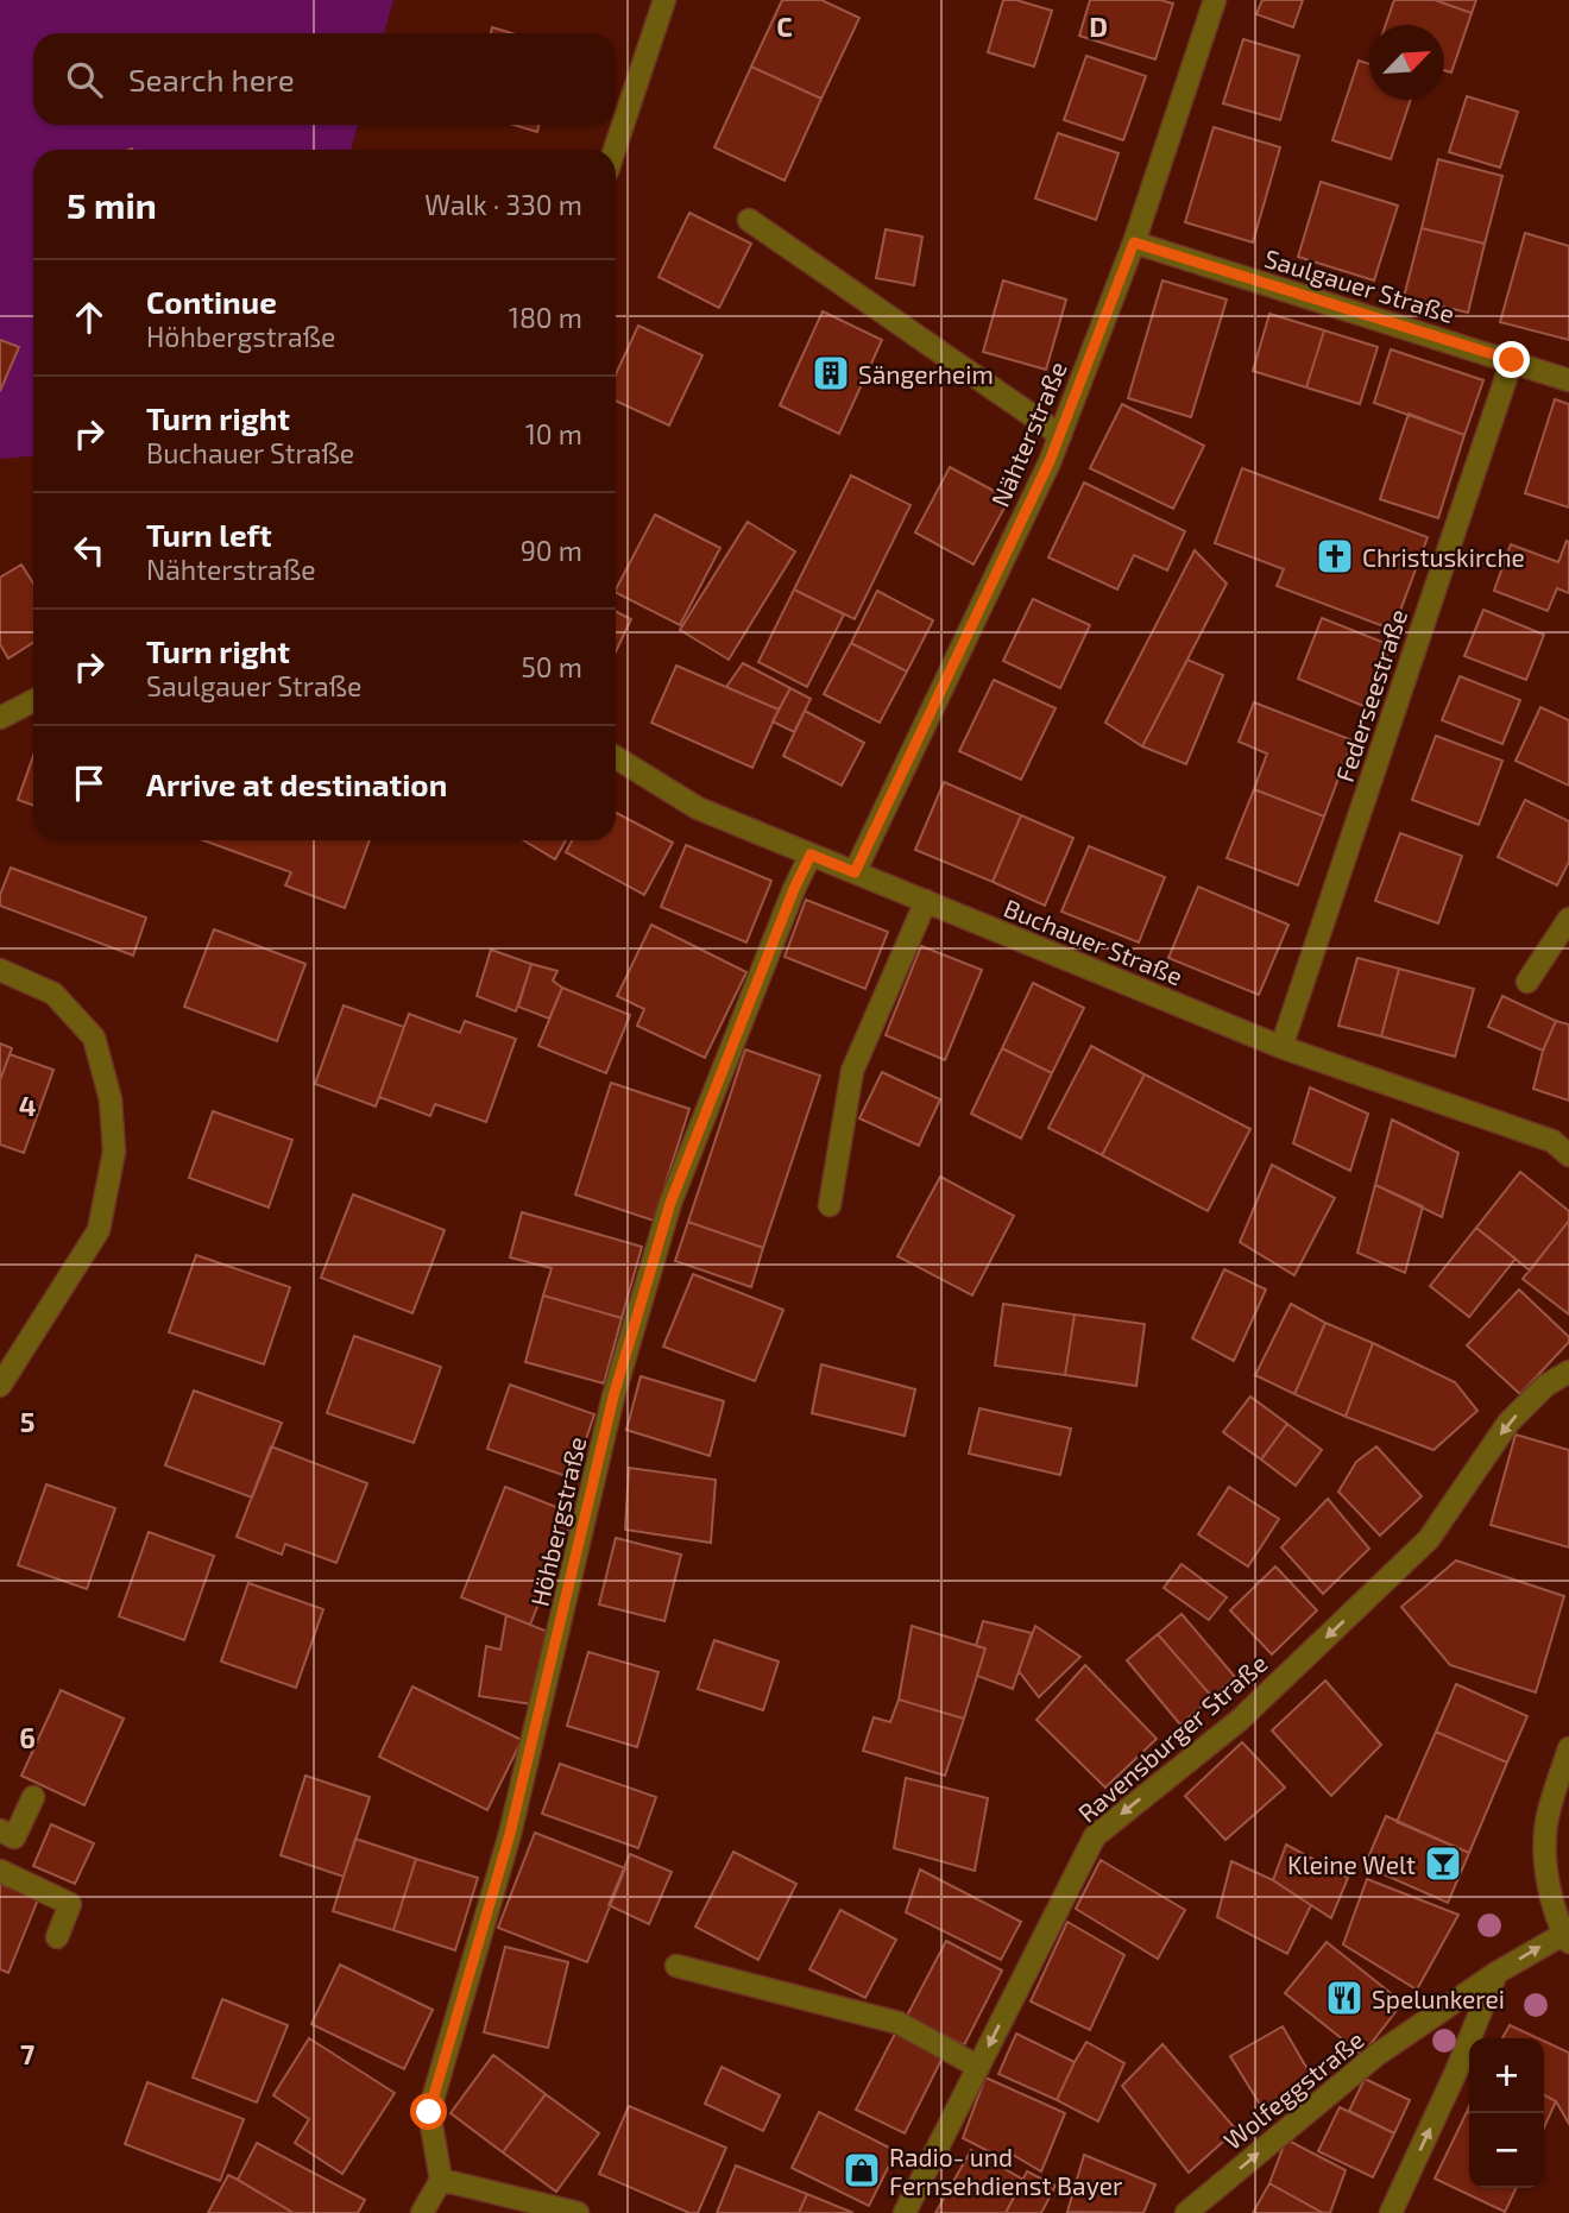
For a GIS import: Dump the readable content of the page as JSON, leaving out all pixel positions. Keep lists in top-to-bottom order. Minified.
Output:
{"streets":{"street":["Saulgauer Straße","Nähterstraße","Federseestraße","Buchauer Straße","Höhbergstraße","Ravensburger Straße","Wolfeggstraße"]},"crossings":[["Saulgauer Straße","Nähterstraße"],["Saulgauer Straße","Federseestraße"],["Nähterstraße","Buchauer Straße"],["Federseestraße","Buchauer Straße"],["Buchauer Straße","Höhbergstraße"]],"one_way":["Ravensburger Straße","Wolfeggstraße"],"places":{"building":["Sängerheim"],"church":["Christuskirche"],"bar":["Kleine Welt"],"restaurant":["Spelunkerei"],"shop":["Radio- und Fernsehdienst Bayer"]},"north":"top right","page":{"search":"Search here","heading":["5 min","Walk · 330 m"],"list":[["Continue","Höhbergstraße","180 m"],["Turn right","Buchauer Straße","10 m"],["Turn left","Nähterstraße","90 m"],["Turn right","Saulgauer Straße","50 m"],"Arrive at destination"],"map_buttons":["+","−"]},"grid":{"columns":["C","D"],"rows":["4","5","6","7"]}}
